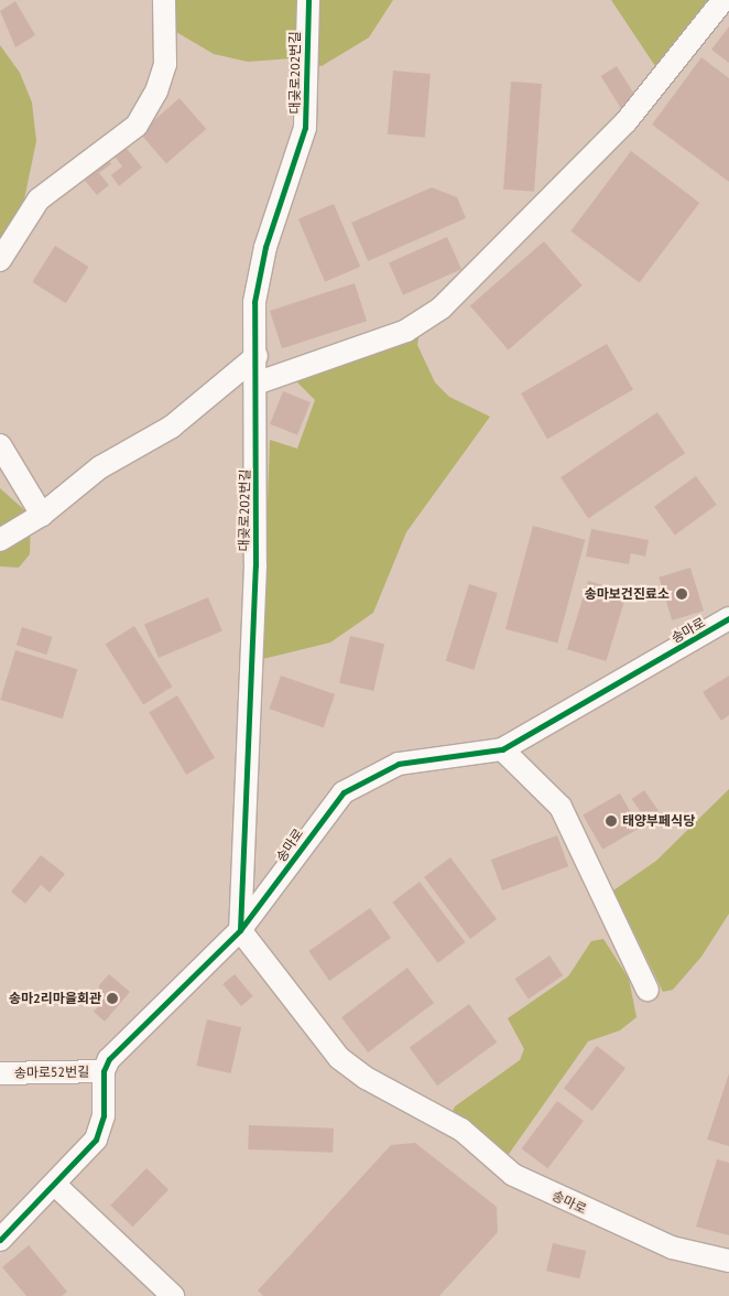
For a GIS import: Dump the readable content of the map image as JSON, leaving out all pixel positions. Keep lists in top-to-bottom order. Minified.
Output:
{"streets":{"street":["대곶로202번길","송마로","송마로52번길"]},"crossings":[["대곶로202번길","송마로"],["송마로","송마로52번길"]],"places":["송마보건진료소","태양부페식당","송마2리마을회관"]}
